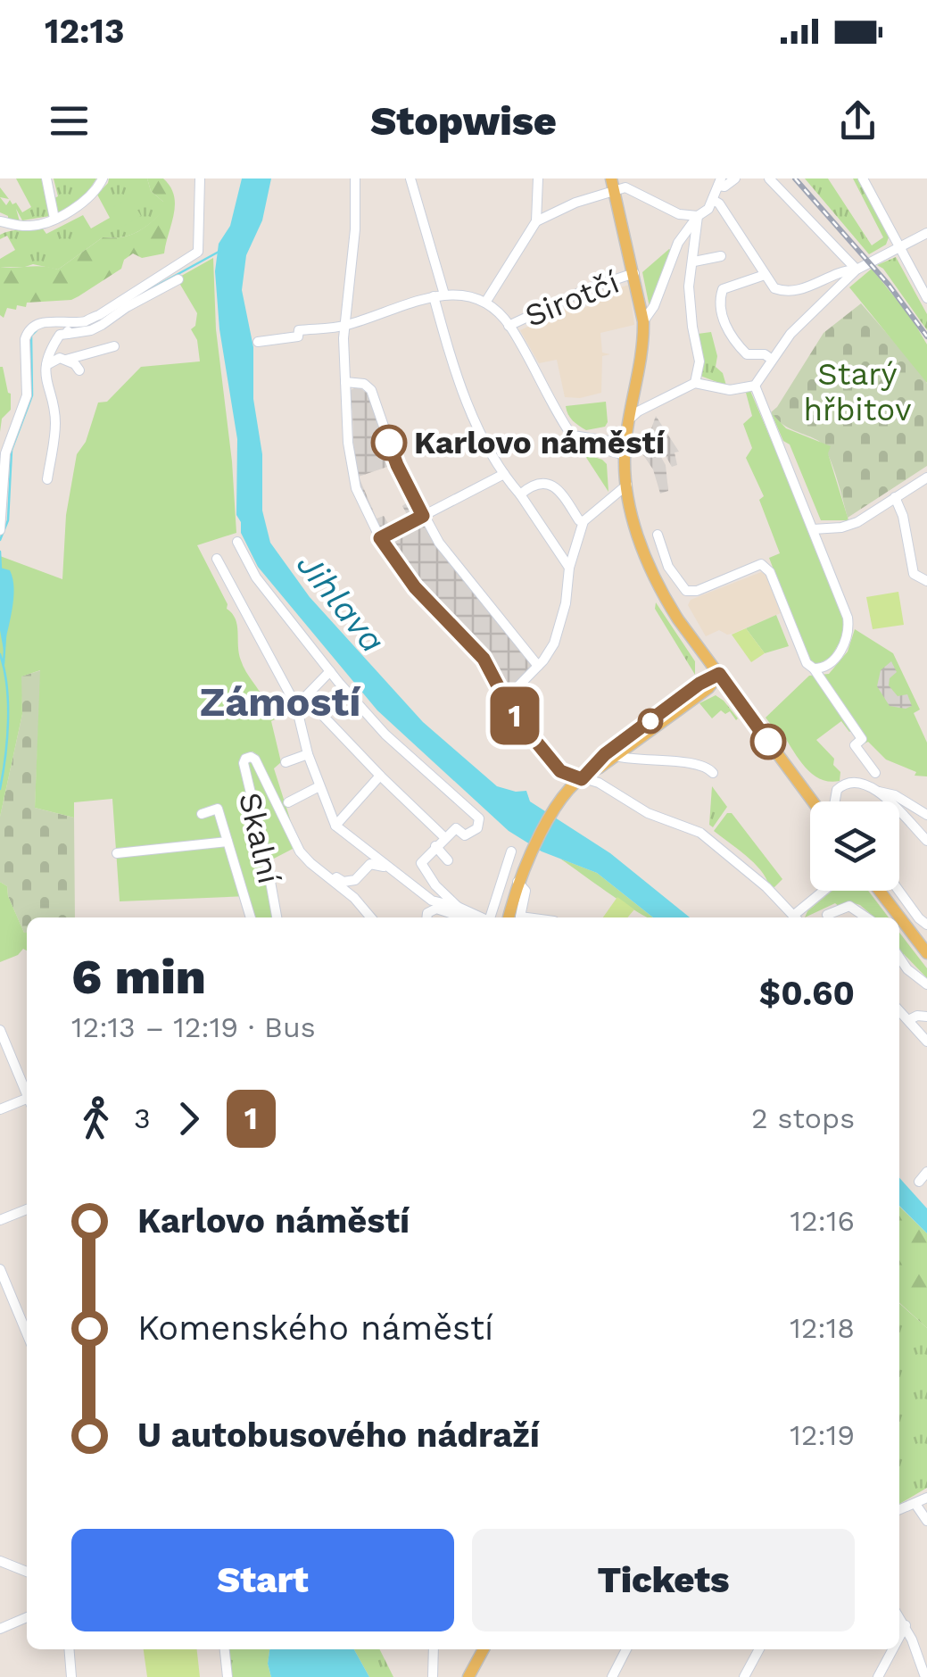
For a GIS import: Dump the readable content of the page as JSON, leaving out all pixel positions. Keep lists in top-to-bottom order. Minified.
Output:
{"streets":{"street":["Sirotčí","Skalní"]},"districts":["Zámostí"],"water":["Jihlava"],"parks":["Starý hřbitov"],"places":["Karlovo náměstí"],"lines":["bus line 1"],"page":{"status":"12:13","header":"Stopwise","on_map":"1","heading":["6 min","12:13 – 12:19 · Bus","$0.60"],"legs":["3","1","2 stops"],"list":[{"name":"Karlovo náměstí","value":"12:16"},{"name":"Komenského náměstí","value":"12:18"},{"name":"U autobusového nádraží","value":"12:19"}],"buttons":["Start","Tickets"]}}
